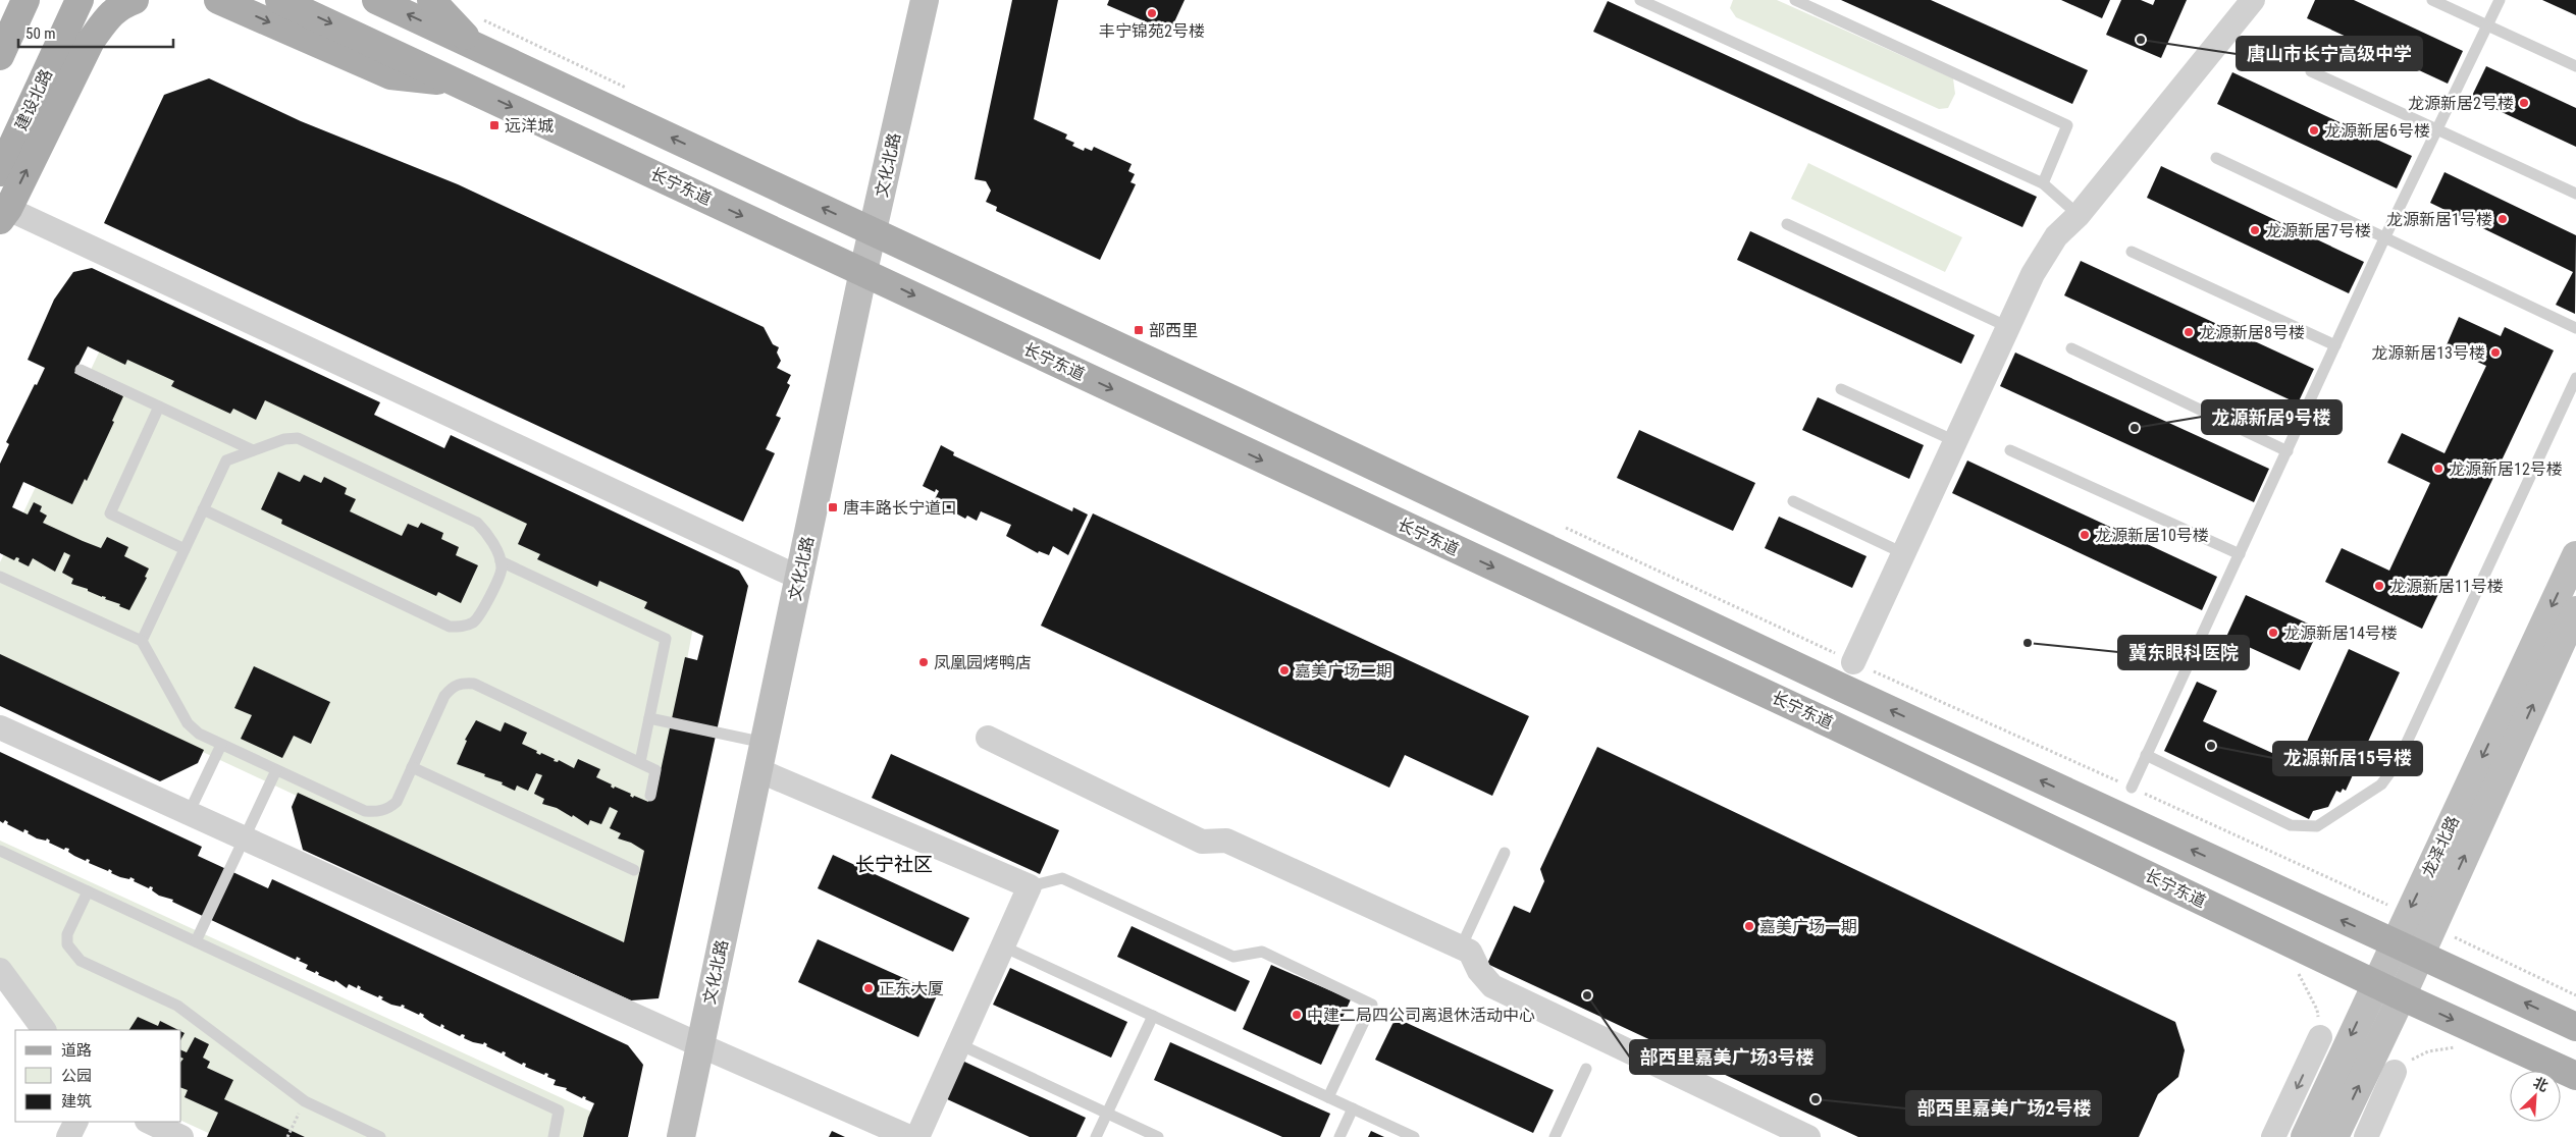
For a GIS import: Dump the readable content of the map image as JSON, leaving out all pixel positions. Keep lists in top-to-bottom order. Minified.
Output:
{"streets":{"main road":["建设北路","文化北路","长宁东道","龙泽北路"]},"crossings":[["文化北路","长宁东道"],["长宁东道","龙泽北路"]],"districts":["长宁社区"],"places":{"other":["丰宁锦苑2号楼","唐山市长宁高级中学","龙源新居2号楼","龙源新居6号楼","龙源新居1号楼","龙源新居7号楼","龙源新居8号楼","龙源新居13号楼","龙源新居9号楼","龙源新居12号楼","龙源新居10号楼","龙源新居11号楼","龙源新居14号楼","冀东眼科医院","凤凰园烤鸭店","嘉美广场二期","龙源新居15号楼","嘉美广场一期","正东大厦","部西里嘉美广场3号楼","中建二局四公司离退休活动中心","部西里嘉美广场2号楼"],"transit":["远洋城","部西里","唐丰路长宁道口"]},"legend":["道路","公园","建筑"],"scale_bar":"50 m","north":"top right"}
